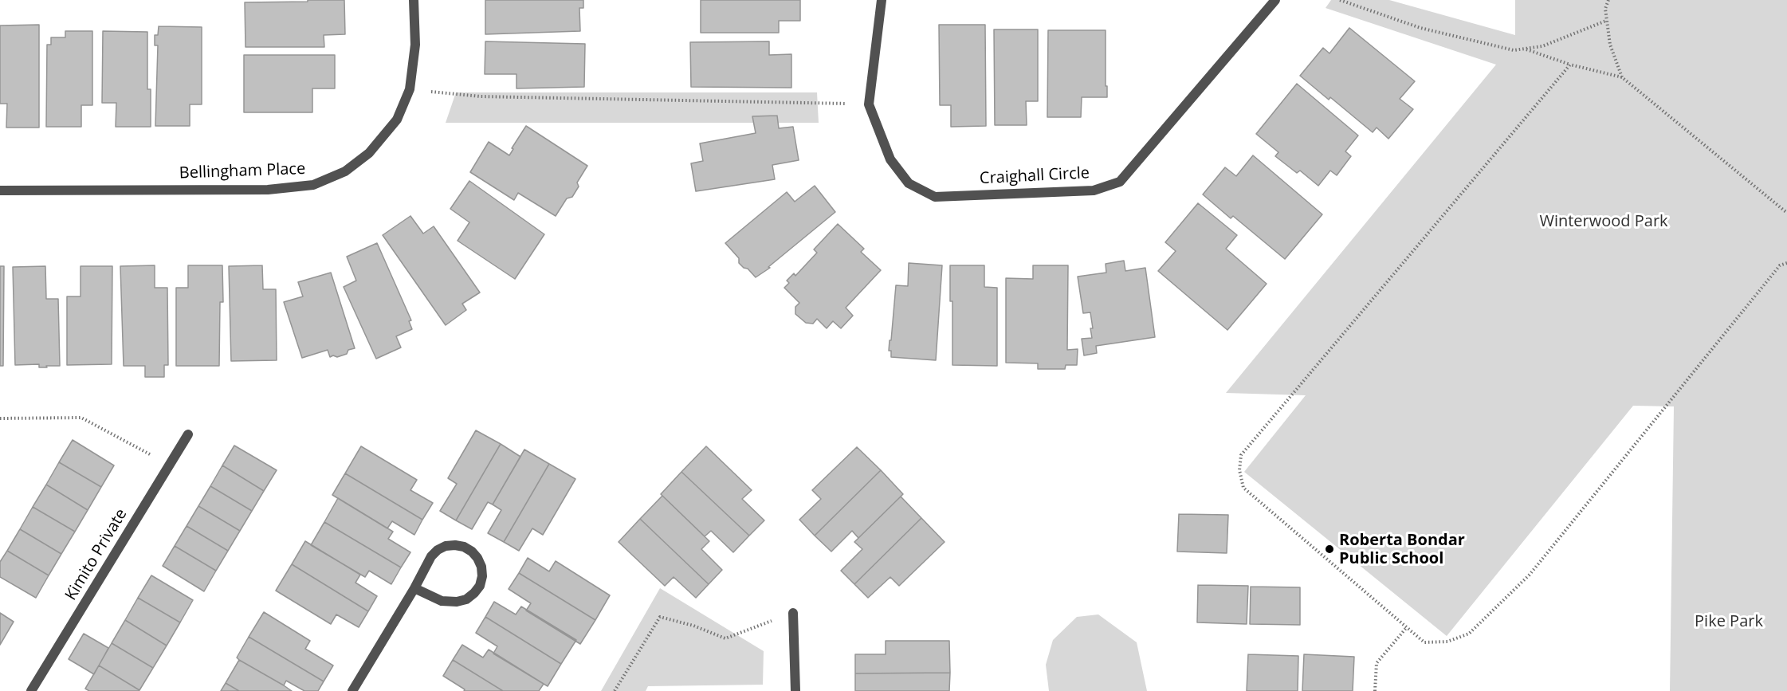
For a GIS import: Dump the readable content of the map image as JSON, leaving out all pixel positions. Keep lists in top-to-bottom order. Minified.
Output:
{"streets":{"street":["Bellingham Place","Craighall Circle","Kimito Private"]},"parks":["Winterwood Park","Pike Park"],"places":["Roberta Bondar Public School"]}
